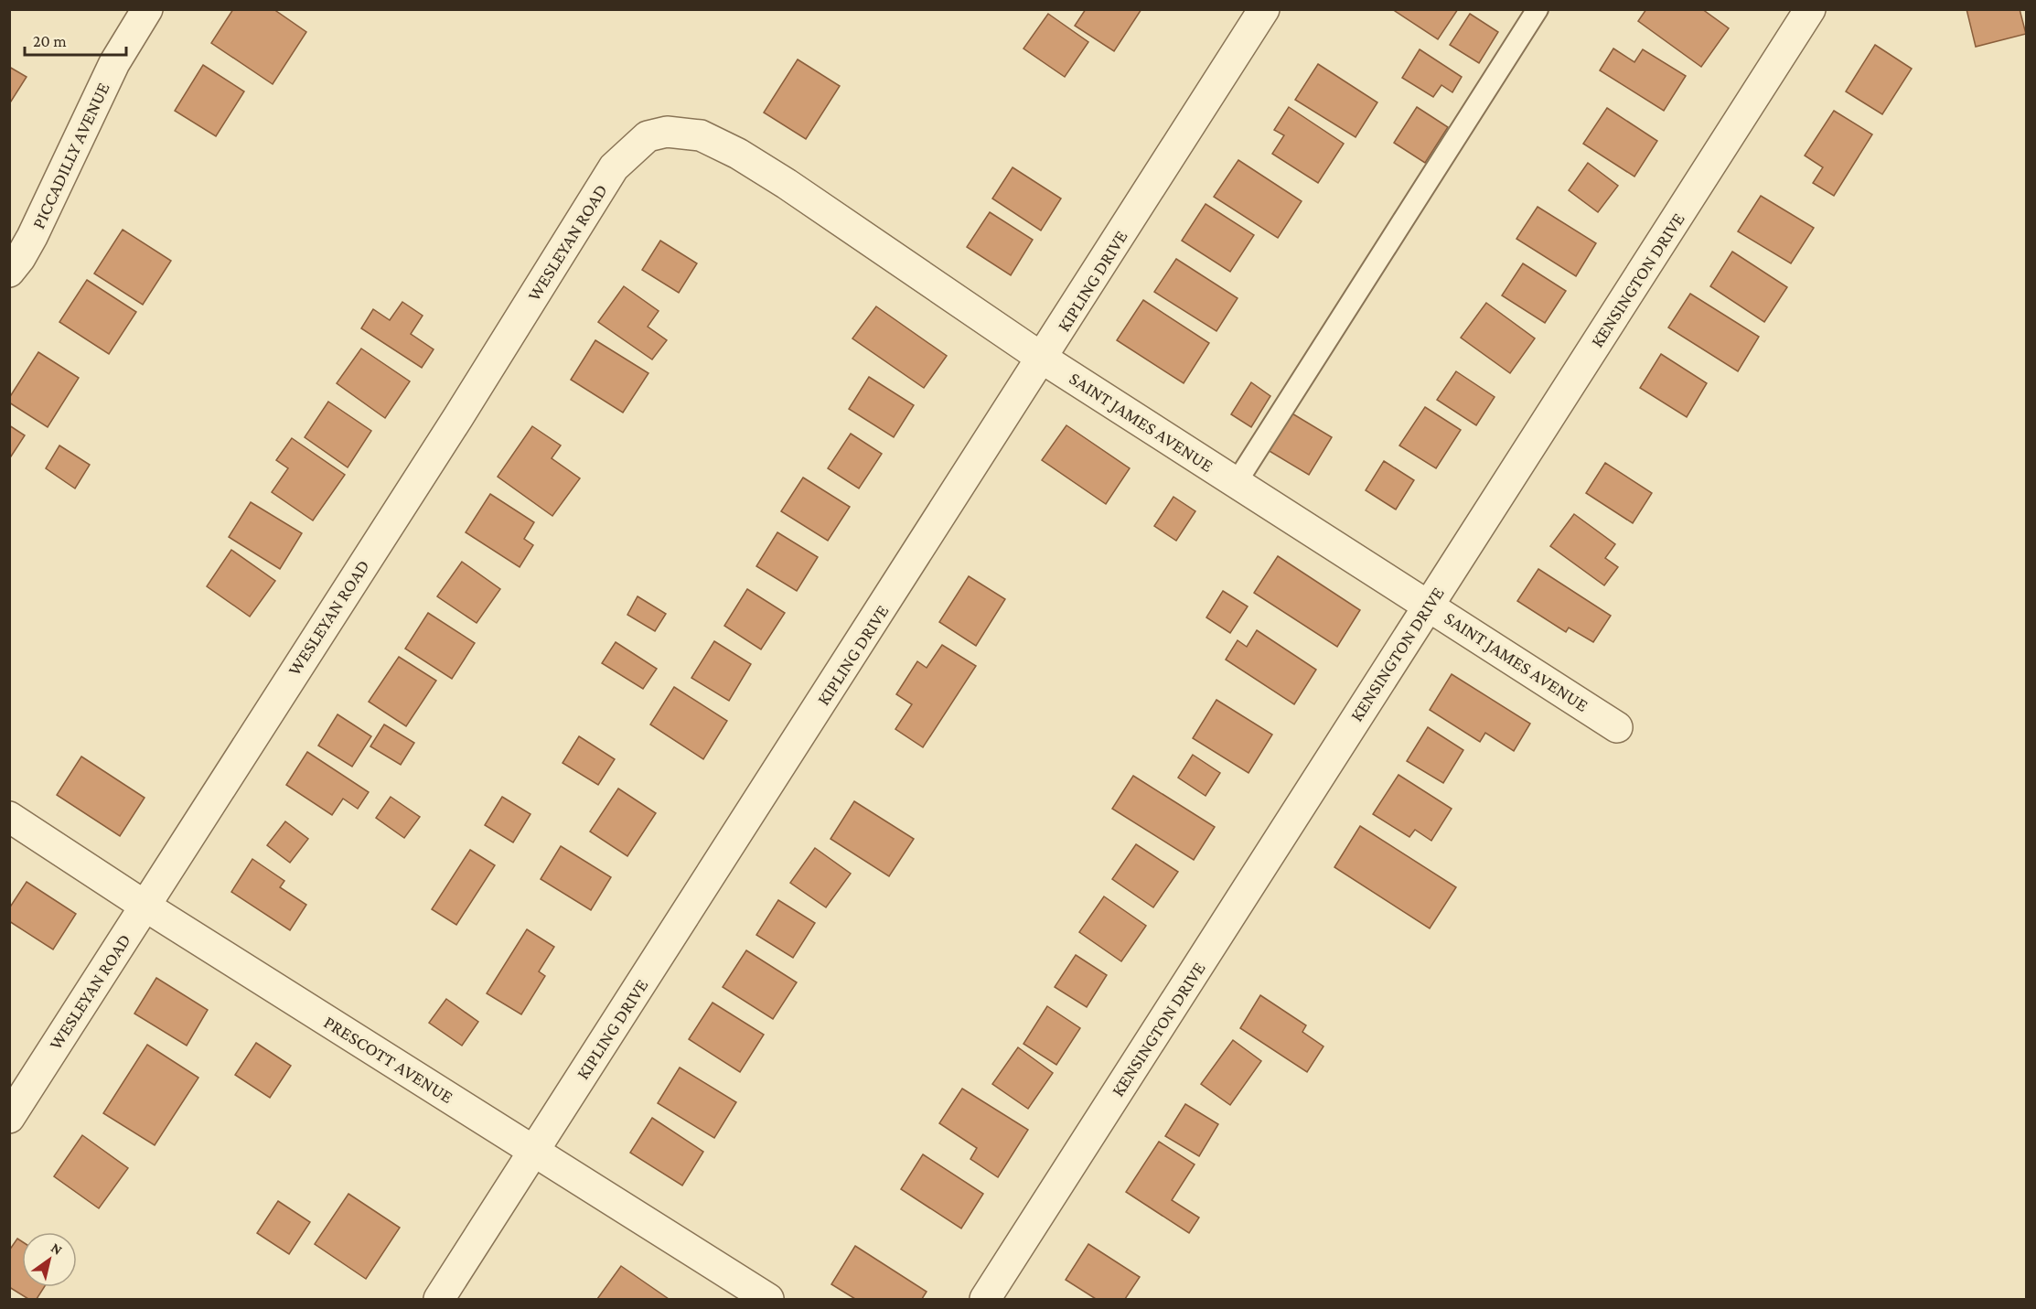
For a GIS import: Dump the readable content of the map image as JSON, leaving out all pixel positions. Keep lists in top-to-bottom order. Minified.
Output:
{"streets":{"street":["PICCADILLY AVENUE","WESLEYAN ROAD","KENSINGTON DRIVE","KIPLING DRIVE","SAINT JAMES AVENUE","PRESCOTT AVENUE"]},"crossings":[["WESLEYAN ROAD","SAINT JAMES AVENUE"],["WESLEYAN ROAD","PRESCOTT AVENUE"],["KENSINGTON DRIVE","SAINT JAMES AVENUE"],["KIPLING DRIVE","SAINT JAMES AVENUE"],["KIPLING DRIVE","PRESCOTT AVENUE"]],"scale_bar":"20 m","north":"top right"}
